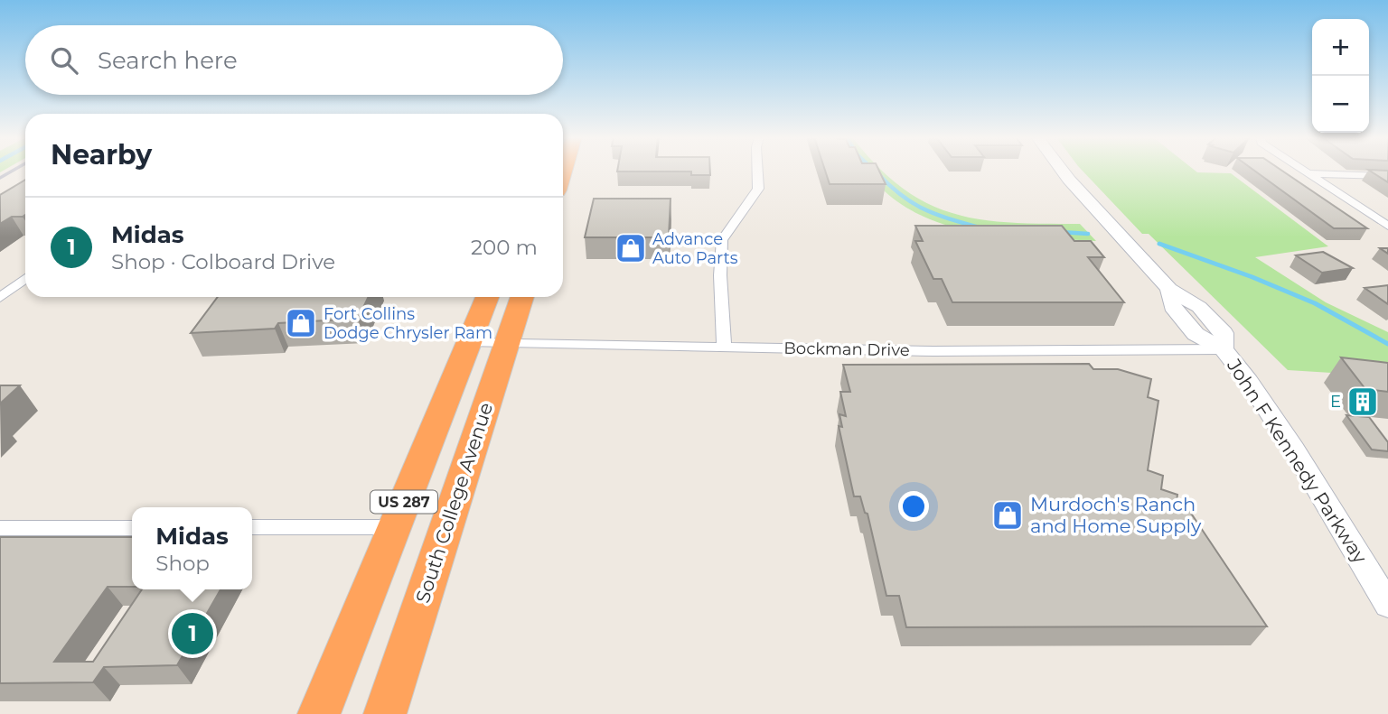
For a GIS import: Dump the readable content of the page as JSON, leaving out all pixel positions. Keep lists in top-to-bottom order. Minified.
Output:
{"streets":{"highway":["US 287","South College Avenue"],"street":["Bockman Drive","John F Kennedy Parkway"]},"crossings":[["Bockman Drive","John F Kennedy Parkway"],["Bockman Drive","US 287"],["Bockman Drive","South College Avenue"]],"places":{"shop":["Advance Auto Parts","Fort Collins Dodge Chrysler Ram","Murdoch's Ranch and Home Supply"],"building":["E"]},"page":{"map_buttons":["+","−"],"search":"Search here","heading":"Nearby","list":[{"mark":"1","name":"Midas","note":"Shop · Colboard Drive","value":"200 m"}],"popup":["Midas","Shop"],"pins":"1"}}
